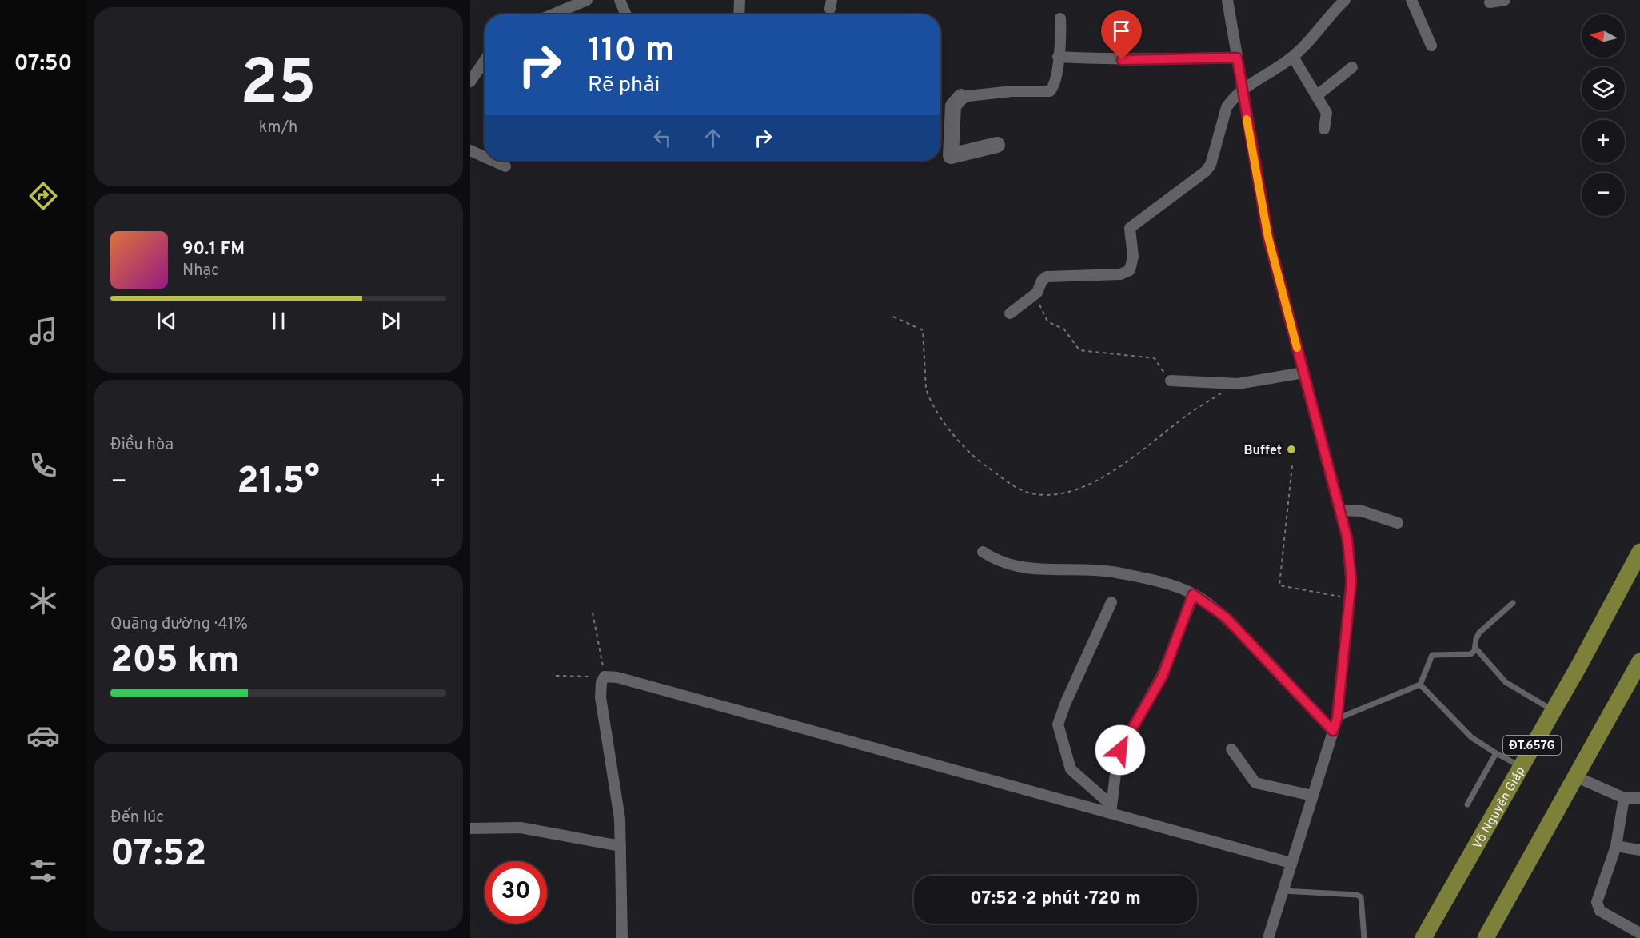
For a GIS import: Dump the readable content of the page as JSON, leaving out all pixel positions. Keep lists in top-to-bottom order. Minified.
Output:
{"streets":{"main road":["ĐT.657G","Võ Nguyên Giáp"]},"places":["Buffet"],"north":"left","page":{"tabs":"07:50","tile":[["25","km/h"],"Điều hòa",["Quãng đường · 41%","205 km"],["Đến lúc","07:52"]],"map_buttons":["+","−"],"turn":["110 m","Rẽ phải"],"song":["90.1 FM","Nhạc"],"heat":["−","21.5°","+"],"limit":"30","trip":"07:52 · 2 phút · 720 m"}}
